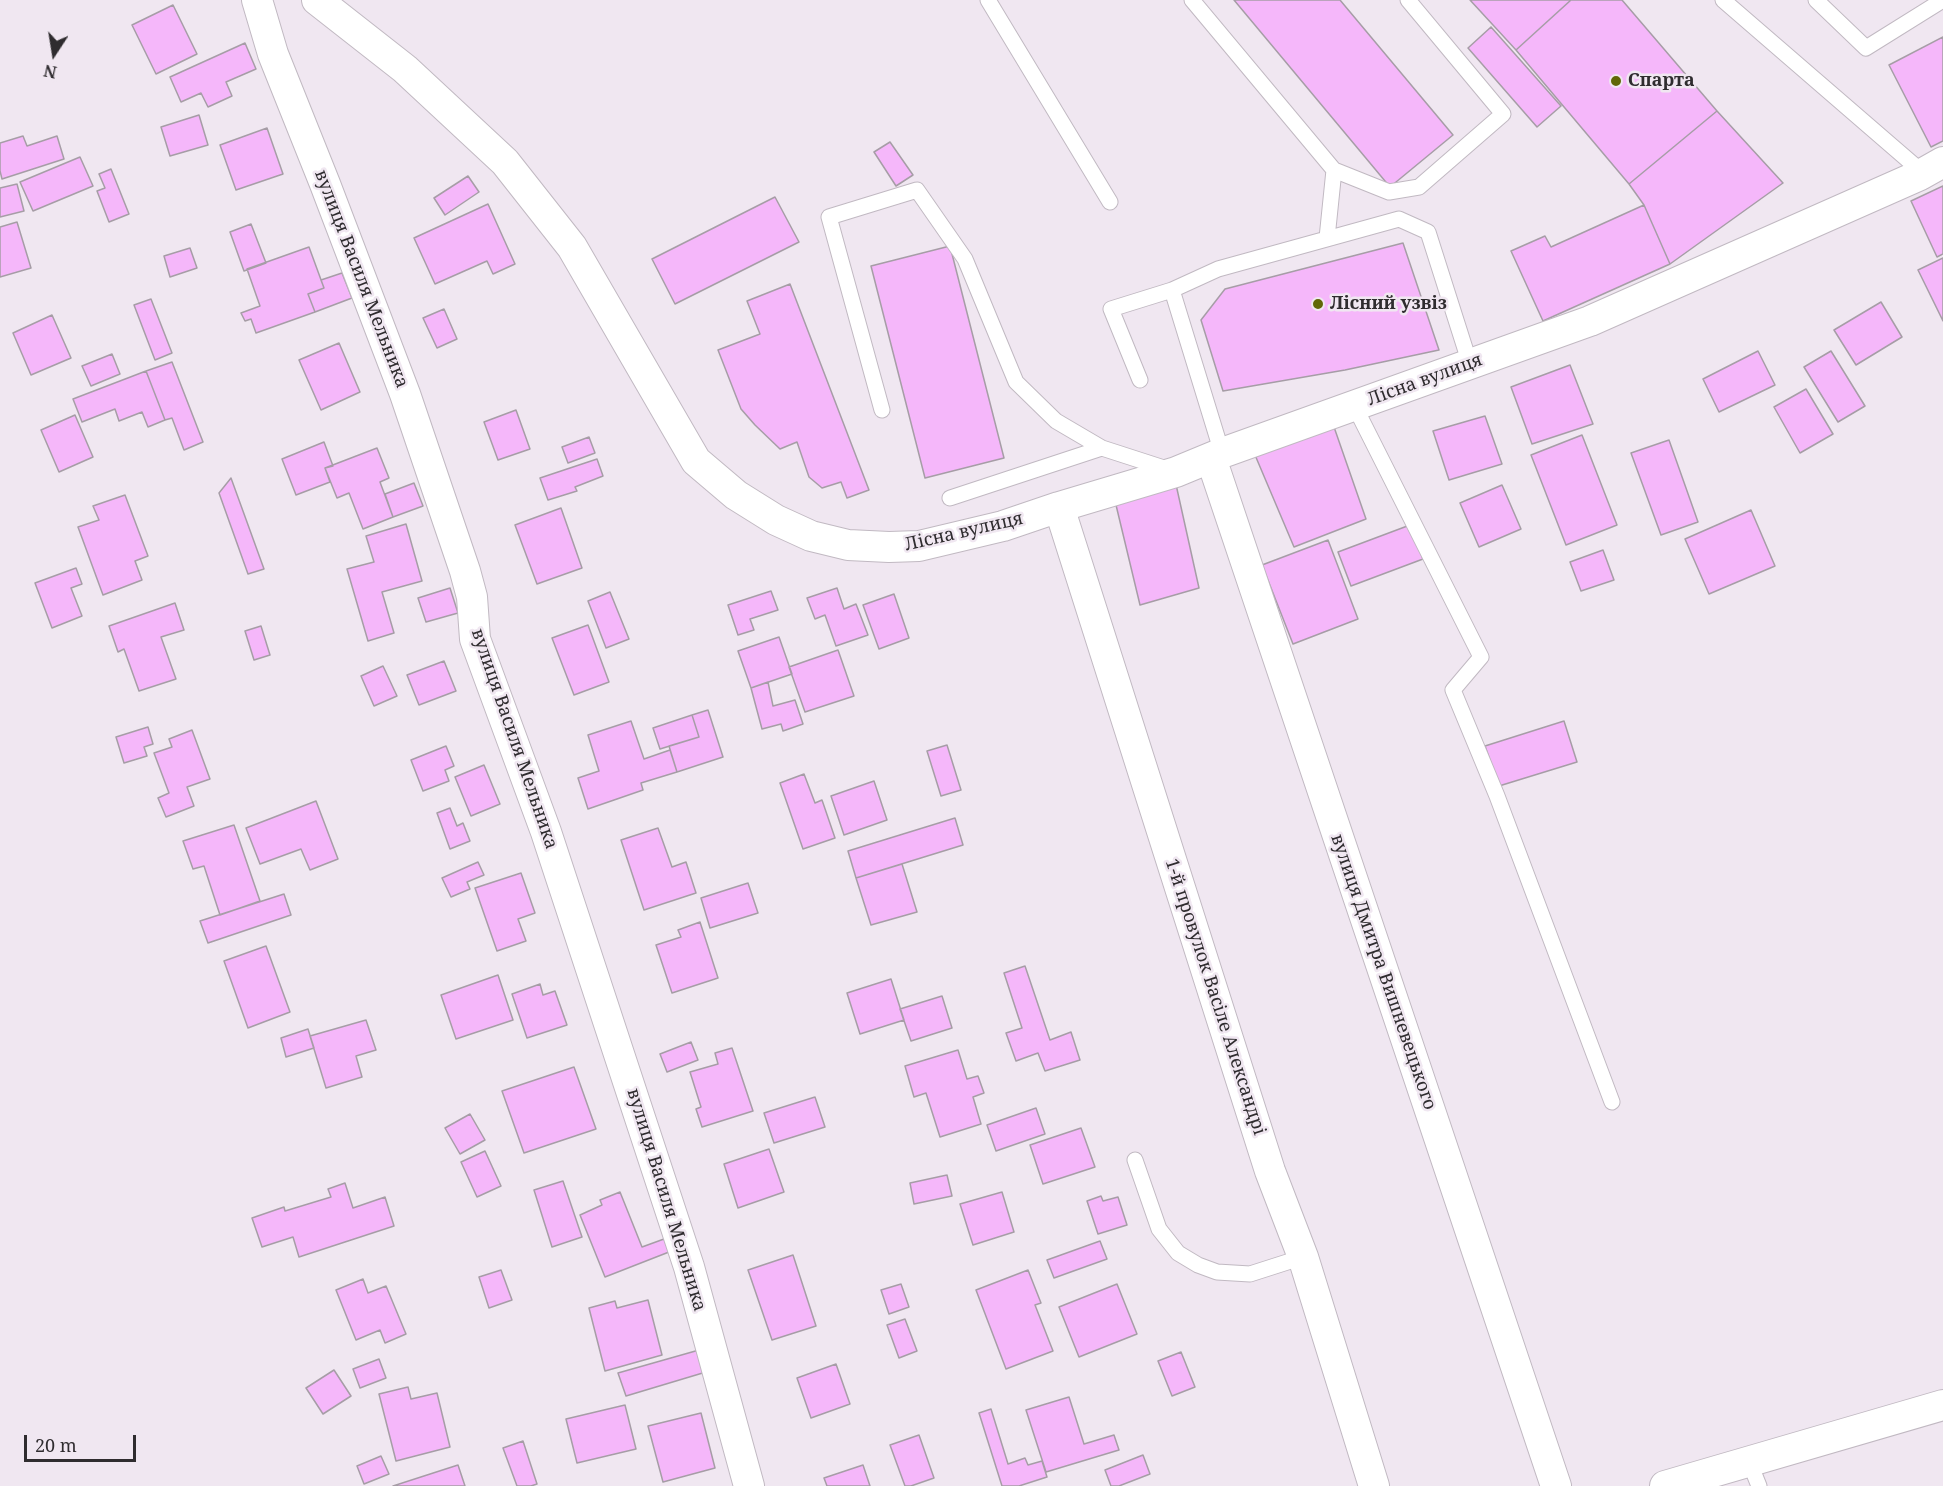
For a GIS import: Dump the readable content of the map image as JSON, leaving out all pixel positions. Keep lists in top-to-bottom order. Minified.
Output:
{"streets":{"street":["вулиця Василя Мельника","Лісна вулиця","вулиця Дмитра Вишневецького","1-й провулок Васіле Александрі"]},"crossings":[["Лісна вулиця","вулиця Дмитра Вишневецького"],["Лісна вулиця","1-й провулок Васіле Александрі"]],"places":["Спарта","Лісний узвіз"],"scale_bar":"20 m","north":"bottom"}
